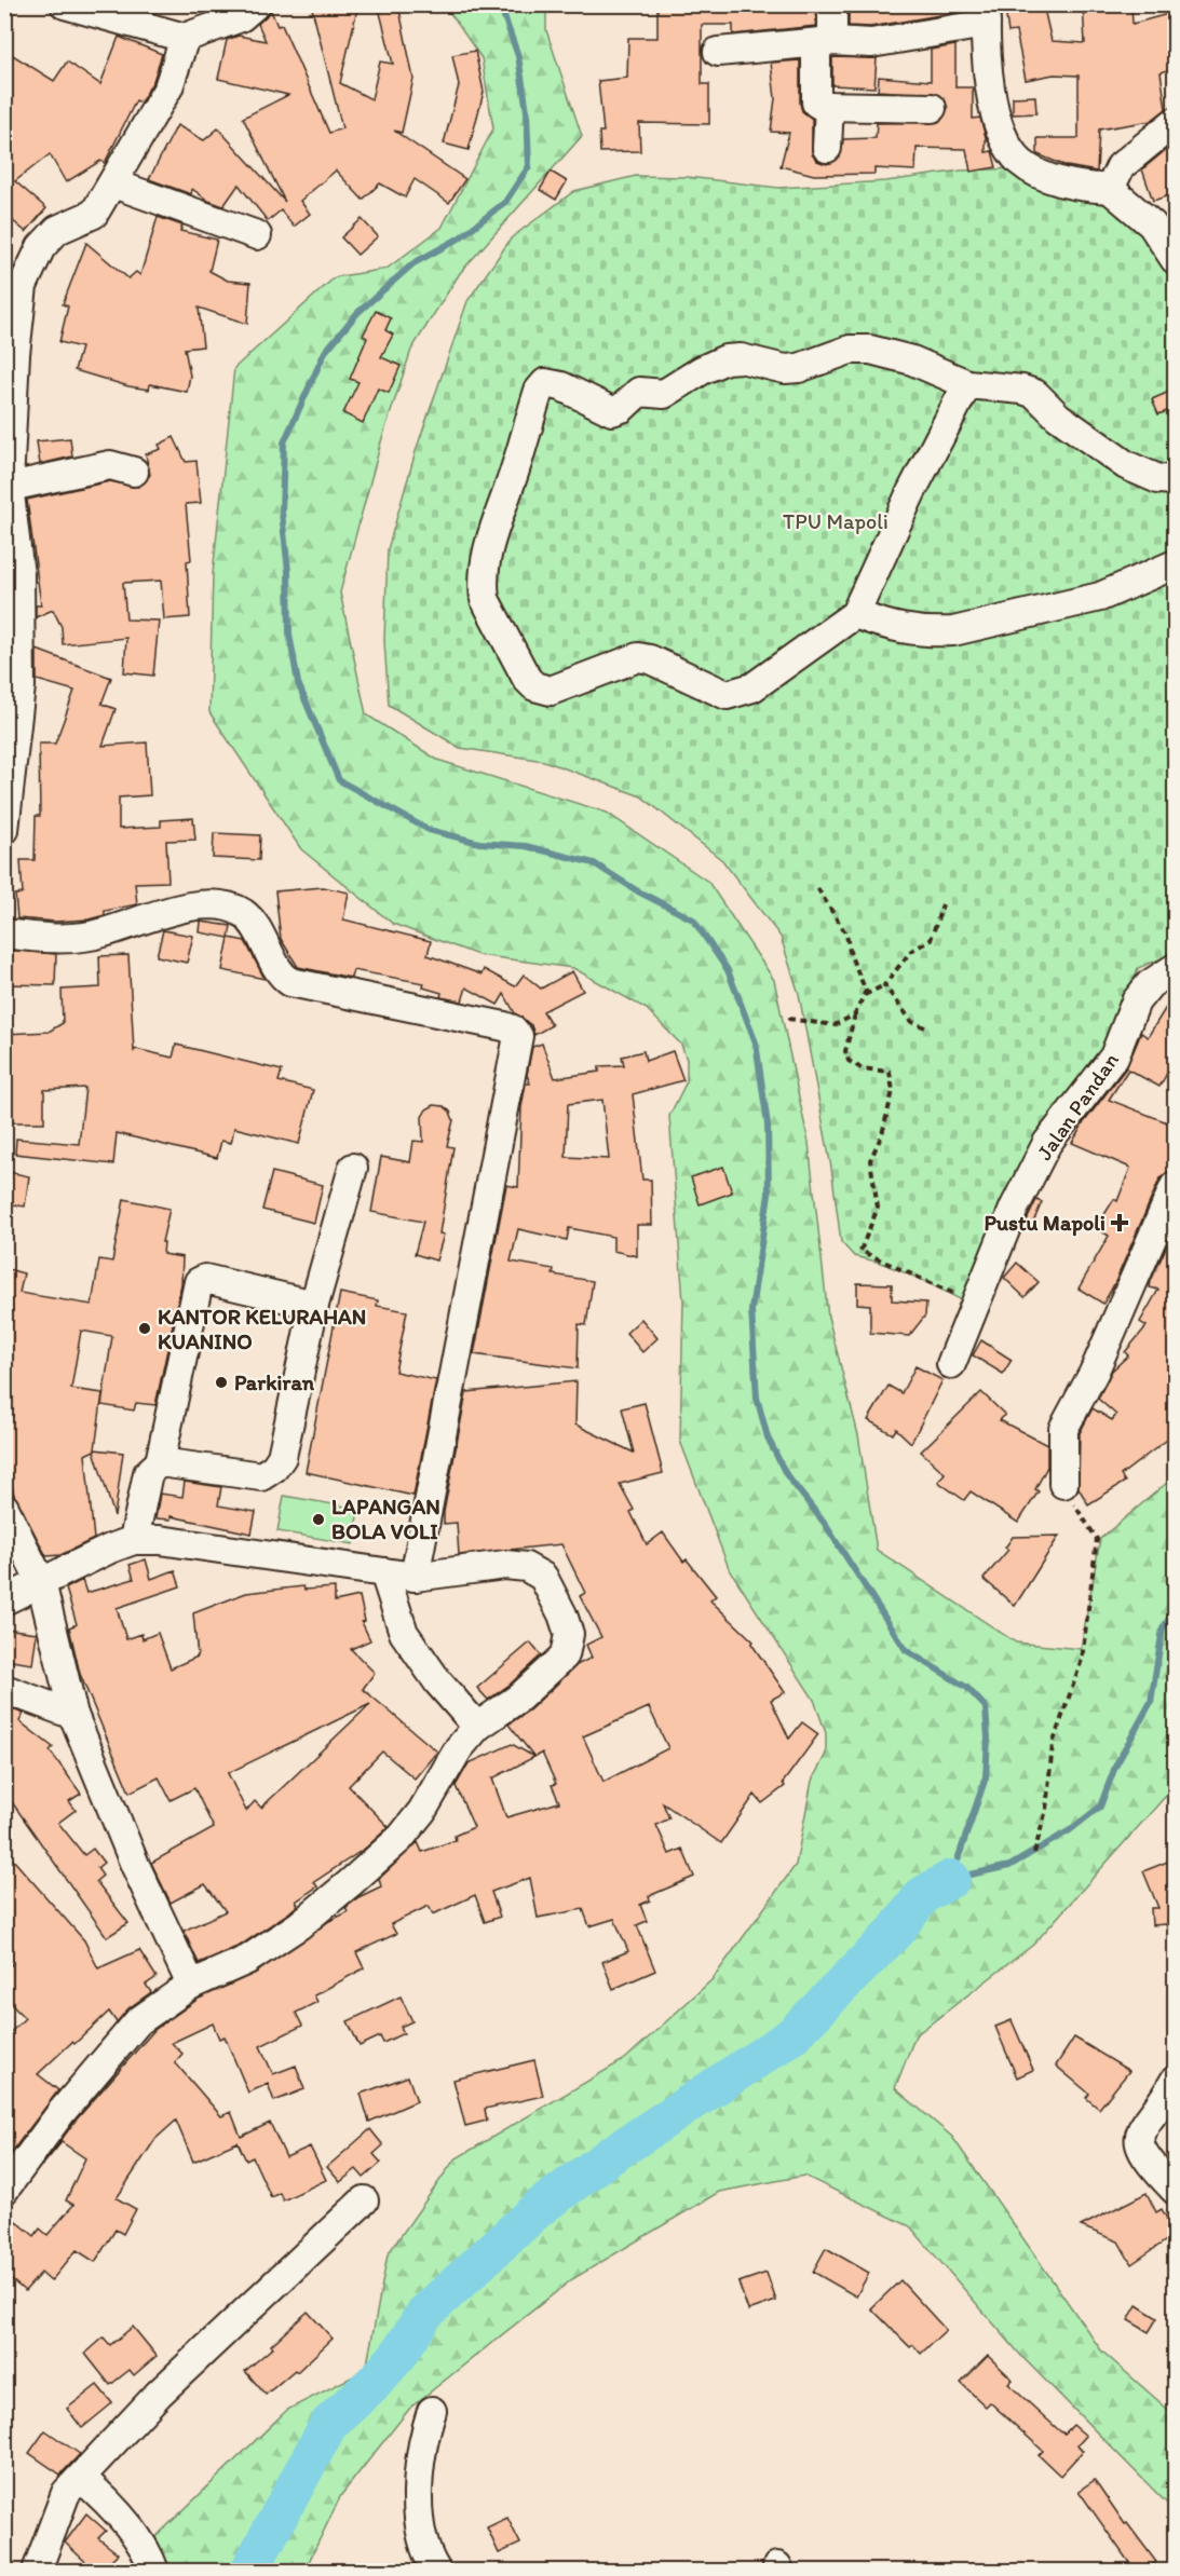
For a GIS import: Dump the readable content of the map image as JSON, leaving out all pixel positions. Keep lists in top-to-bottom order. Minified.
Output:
{"streets":{"street":["Jalan Pandan"]},"parks":["TPU Mapoli"],"places":{"health":["Pustu Mapoli"],"other":["KANTOR KELURAHAN KUANINO","Parkiran","LAPANGAN BOLA VOLI"]}}
